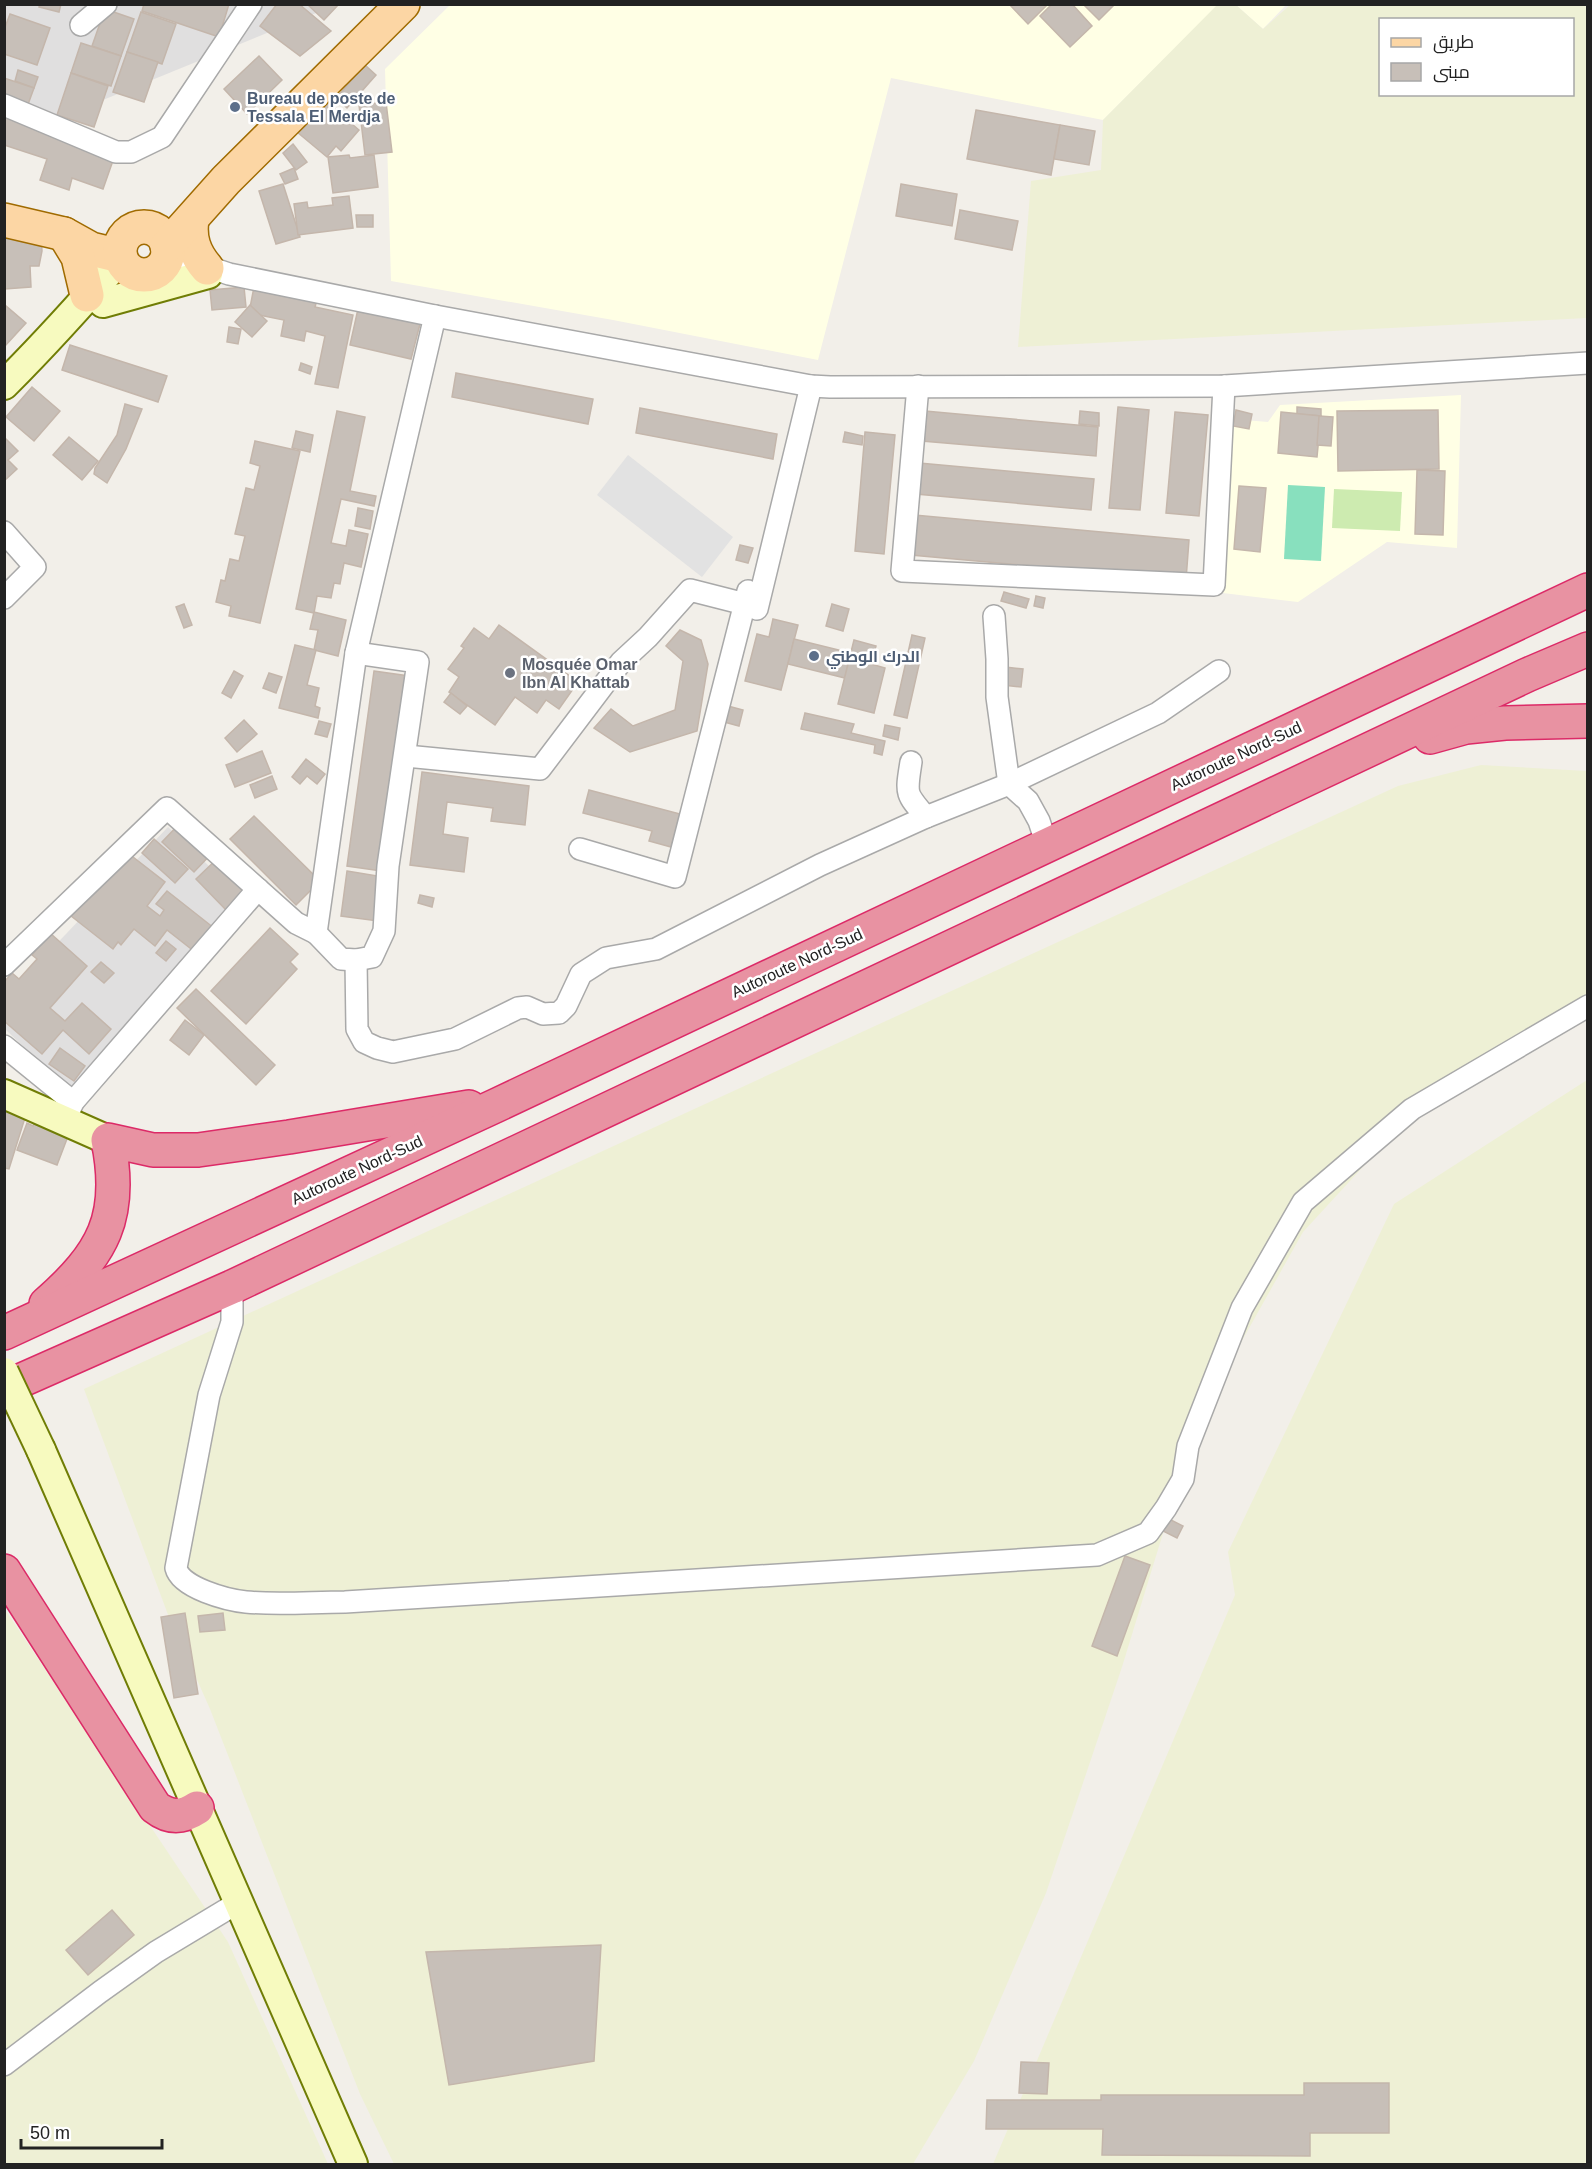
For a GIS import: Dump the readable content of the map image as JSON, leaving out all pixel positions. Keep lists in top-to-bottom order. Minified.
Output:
{"streets":{"highway":["Autoroute Nord-Sud"]},"places":["Bureau de poste de Tessala El Merdja","الدرك الوطني","Mosquée Omar Ibn Al Khattab"],"legend":["طريق","مبنى"],"scale_bar":"50 m"}
